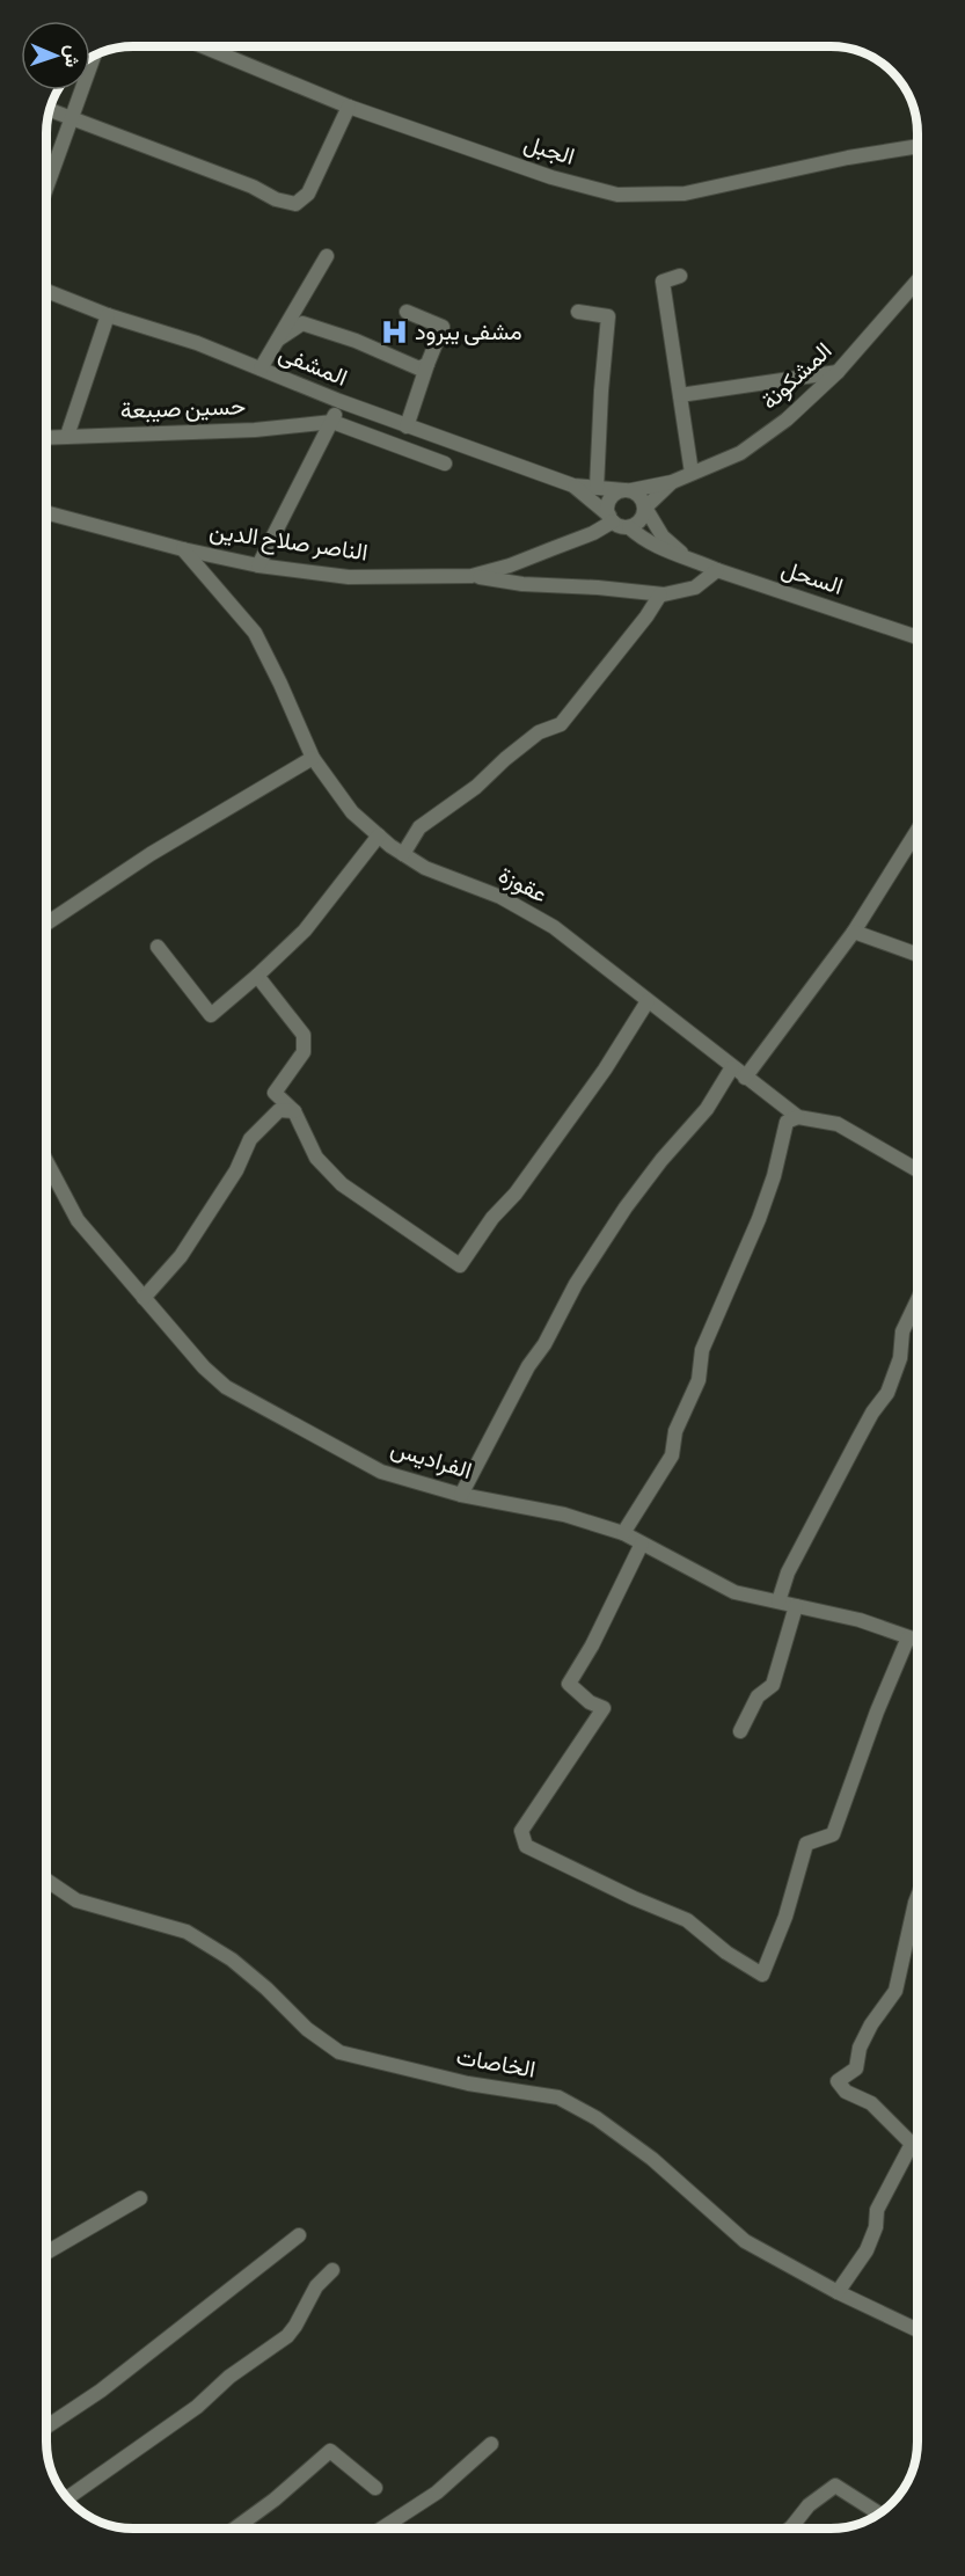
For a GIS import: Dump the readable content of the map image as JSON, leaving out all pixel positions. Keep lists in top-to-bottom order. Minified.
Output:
{"streets":{"street":["الجبل","المشفى","المشكونة","حسين صيبعة","الناصر صلاح الدين","السحل","عقوزة","الفراديس","الخاصات"]},"crossings":[["الناصر صلاح الدين","عقوزة"]],"places":{"hospital":["مشفى يبرود"]},"north":"right"}
